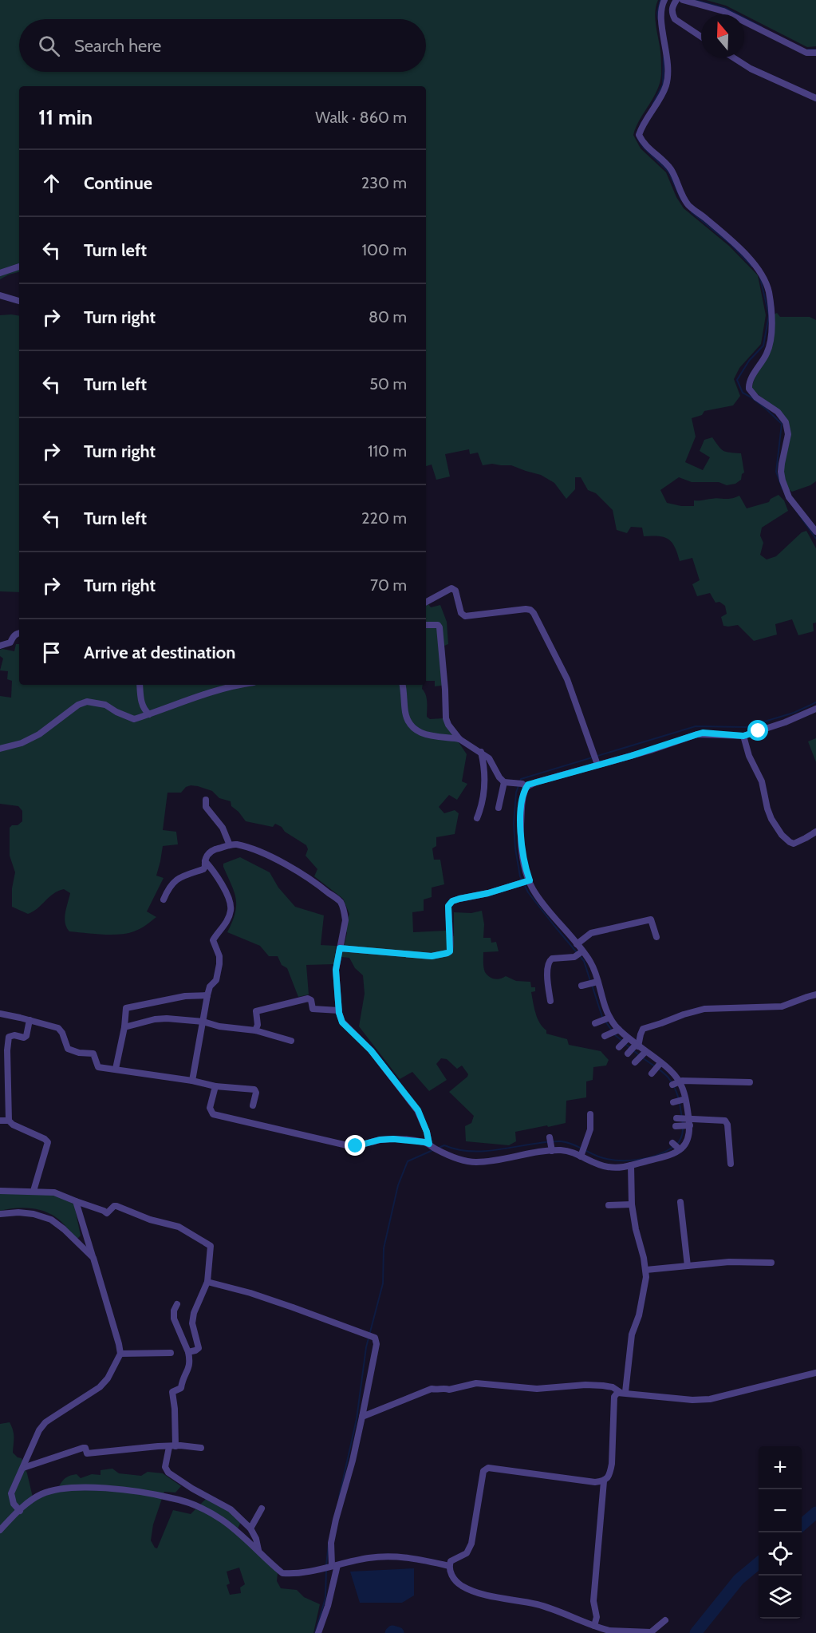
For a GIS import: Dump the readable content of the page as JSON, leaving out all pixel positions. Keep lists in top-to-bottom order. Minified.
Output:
{"north":"top","page":{"search":"Search here","heading":["11 min","Walk · 860 m"],"list":[["Continue","230 m"],["Turn left","100 m"],["Turn right","80 m"],["Turn left","50 m"],["Turn right","110 m"],["Turn left","220 m"],["Turn right","70 m"],"Arrive at destination"],"map_buttons":["+","−"]}}
